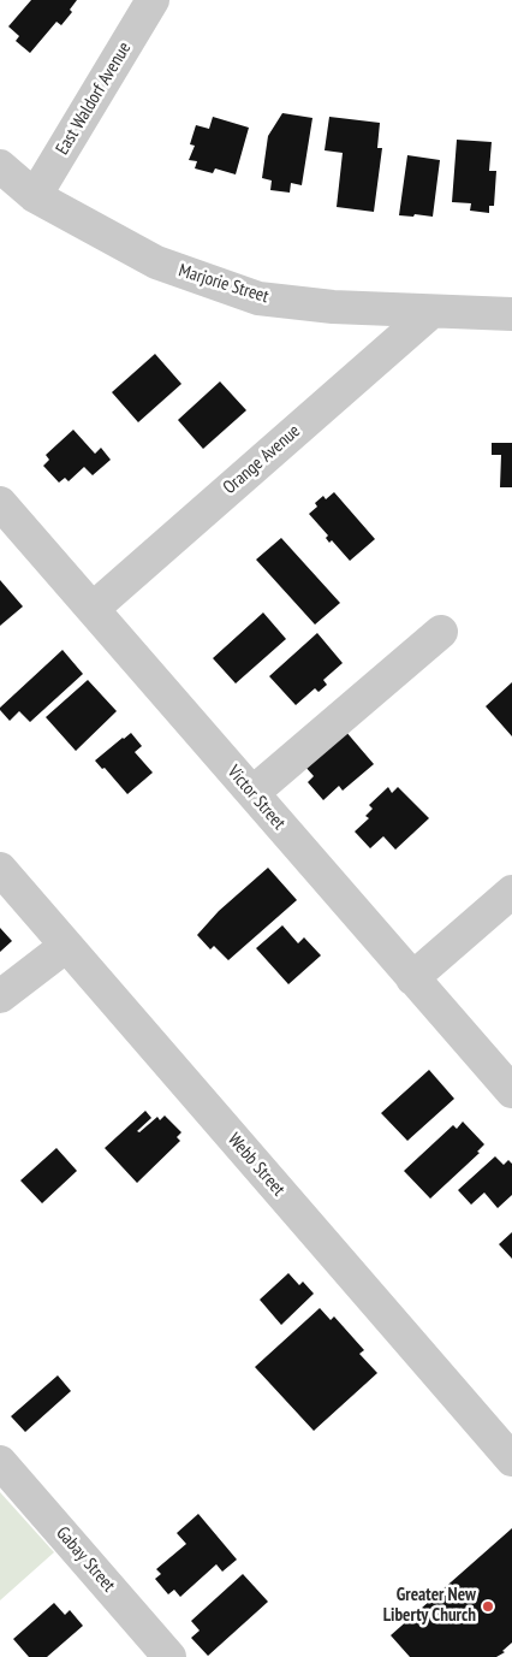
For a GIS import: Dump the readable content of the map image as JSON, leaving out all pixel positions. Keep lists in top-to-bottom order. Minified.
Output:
{"streets":{"street":["East Waldorf Avenue","Marjorie Street","Orange Avenue","Victor Street","Webb Street","Gabay Street"]},"crossings":[["East Waldorf Avenue","Marjorie Street"],["Marjorie Street","Orange Avenue"],["Orange Avenue","Victor Street"]],"places":["Greater New Liberty Church"]}
